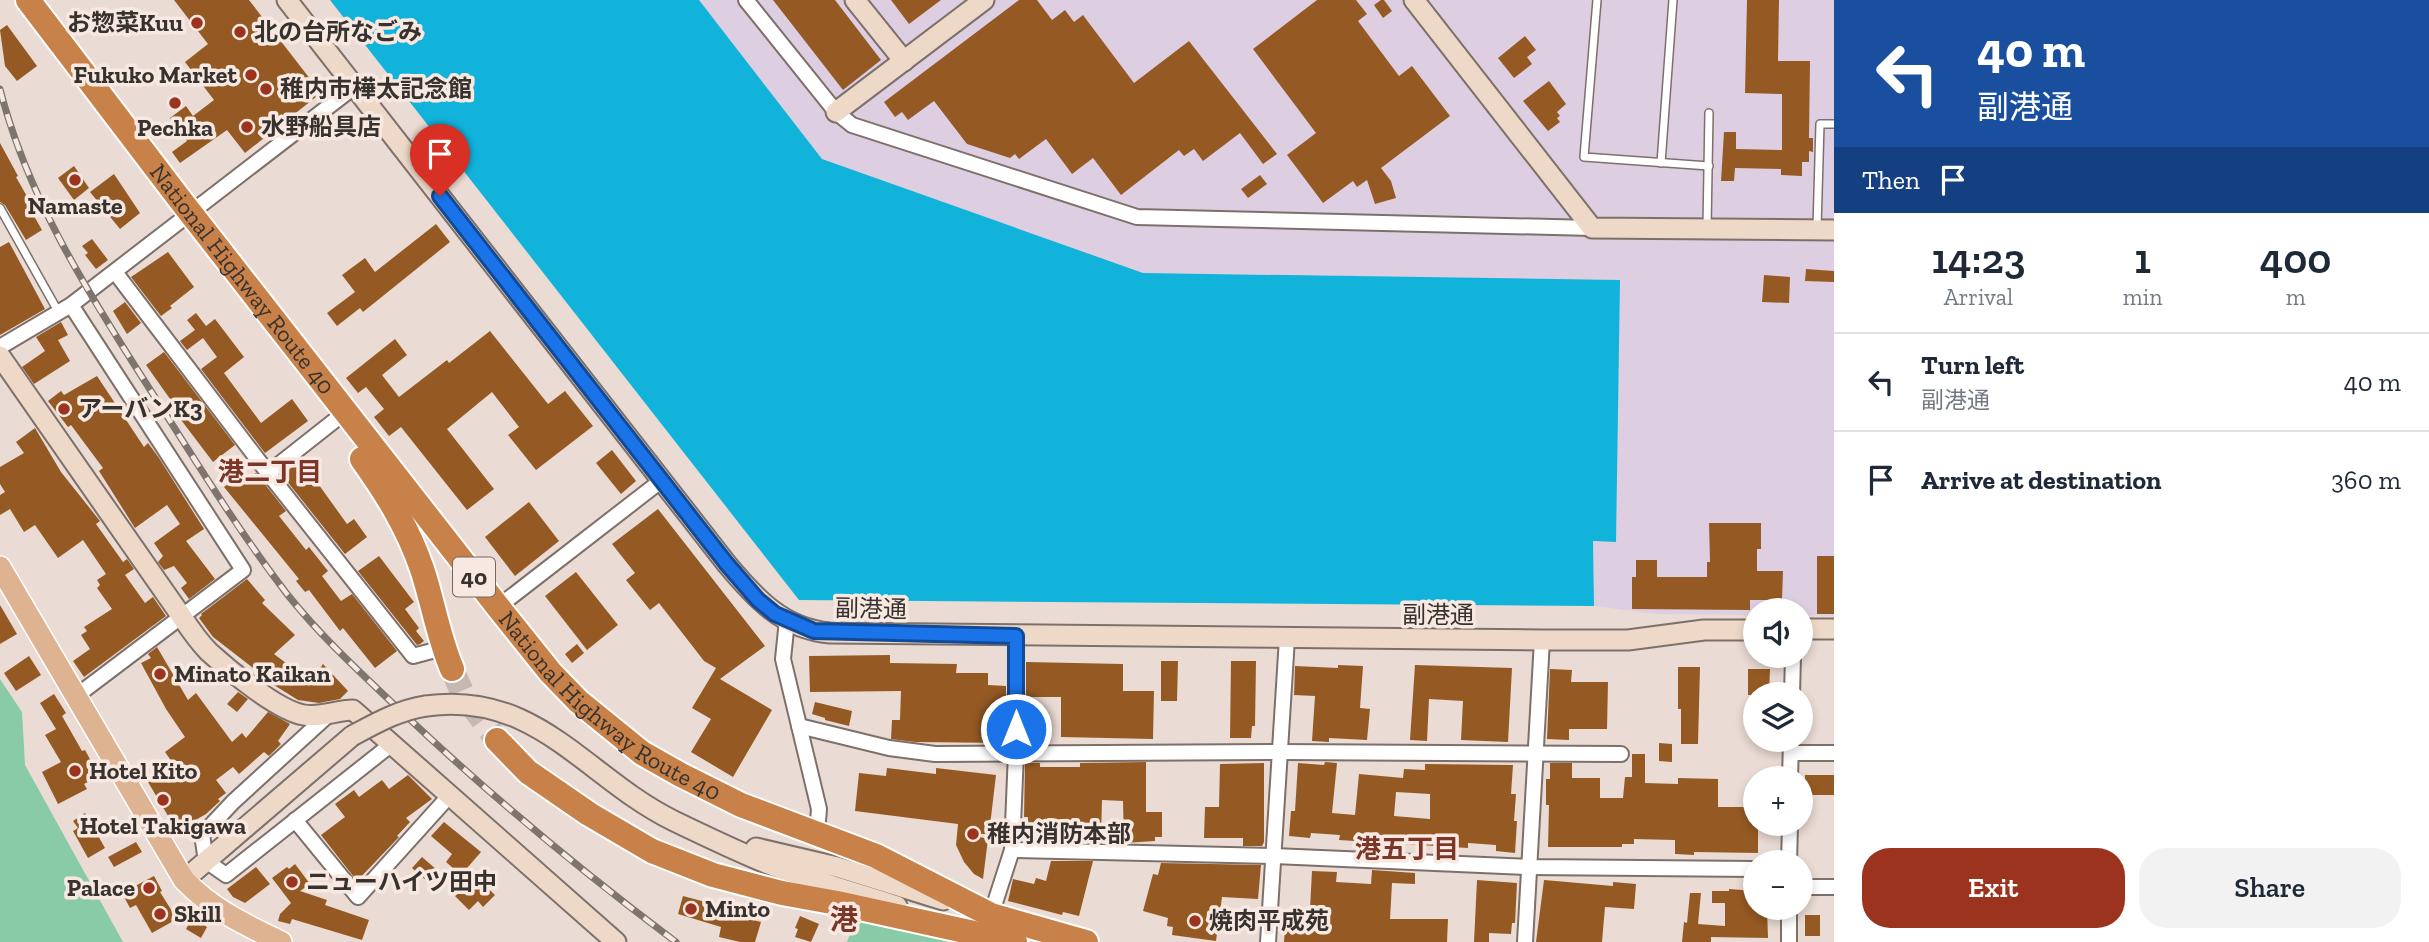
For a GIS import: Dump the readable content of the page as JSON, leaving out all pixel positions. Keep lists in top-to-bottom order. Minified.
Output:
{"streets":{"highway":["National Highway Route 40","40"],"street":["副港通"]},"districts":["港二丁目","港五丁目","港"],"places":["お惣菜Kuu","北の台所なごみ","Fukuko Market","稚内市樺太記念館","Pechka","水野船具店","Namaste","アーバンK3","Minato Kaikan","Hotel Kito","Hotel Takigawa","稚内消防本部","ニューハイツ田中","Palace","Minto","Skill","焼肉平成苑"],"page":{"turn":["40 m","副港通"],"then":"Then","eta":["14:23","Arrival","1","min","400","m"],"list":[{"name":"Turn left","note":"副港通","value":"40 m"},{"name":"Arrive at destination","value":"360 m"}],"map_buttons":["+","−"],"buttons":["Exit","Share"]}}
